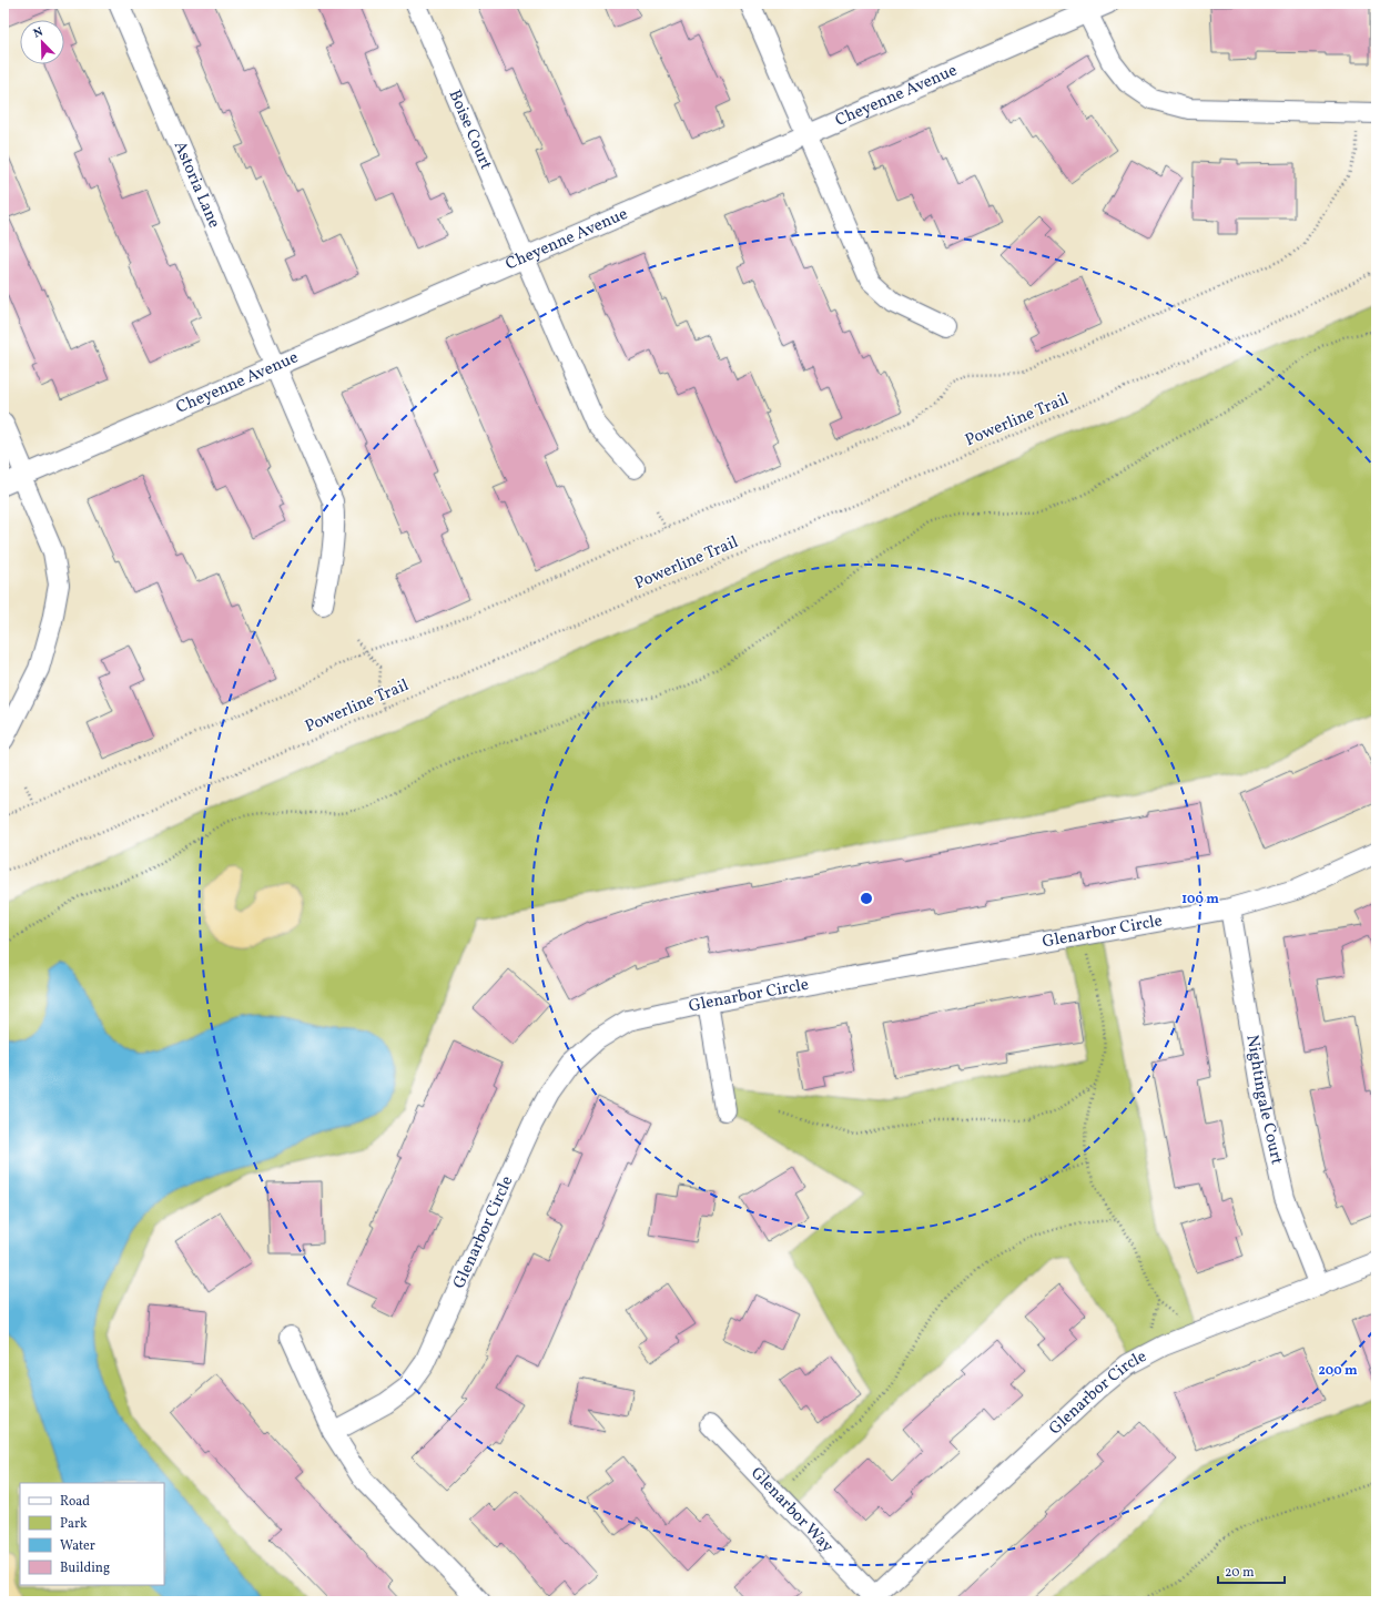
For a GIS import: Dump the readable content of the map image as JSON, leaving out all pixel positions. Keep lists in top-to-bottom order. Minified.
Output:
{"streets":{"street":["Cheyenne Avenue","Boise Court","Astoria Lane","Glenarbor Circle","Nightingale Court","Glenarbor Way"],"path":["Powerline Trail"]},"crossings":[["Cheyenne Avenue","Boise Court"],["Cheyenne Avenue","Astoria Lane"],["Glenarbor Circle","Nightingale Court"],["Glenarbor Circle","Glenarbor Way"]],"legend":["Road","Park","Water","Building"],"scale_bar":"20 m","north":"top left","rings":["100 m","200 m"]}
